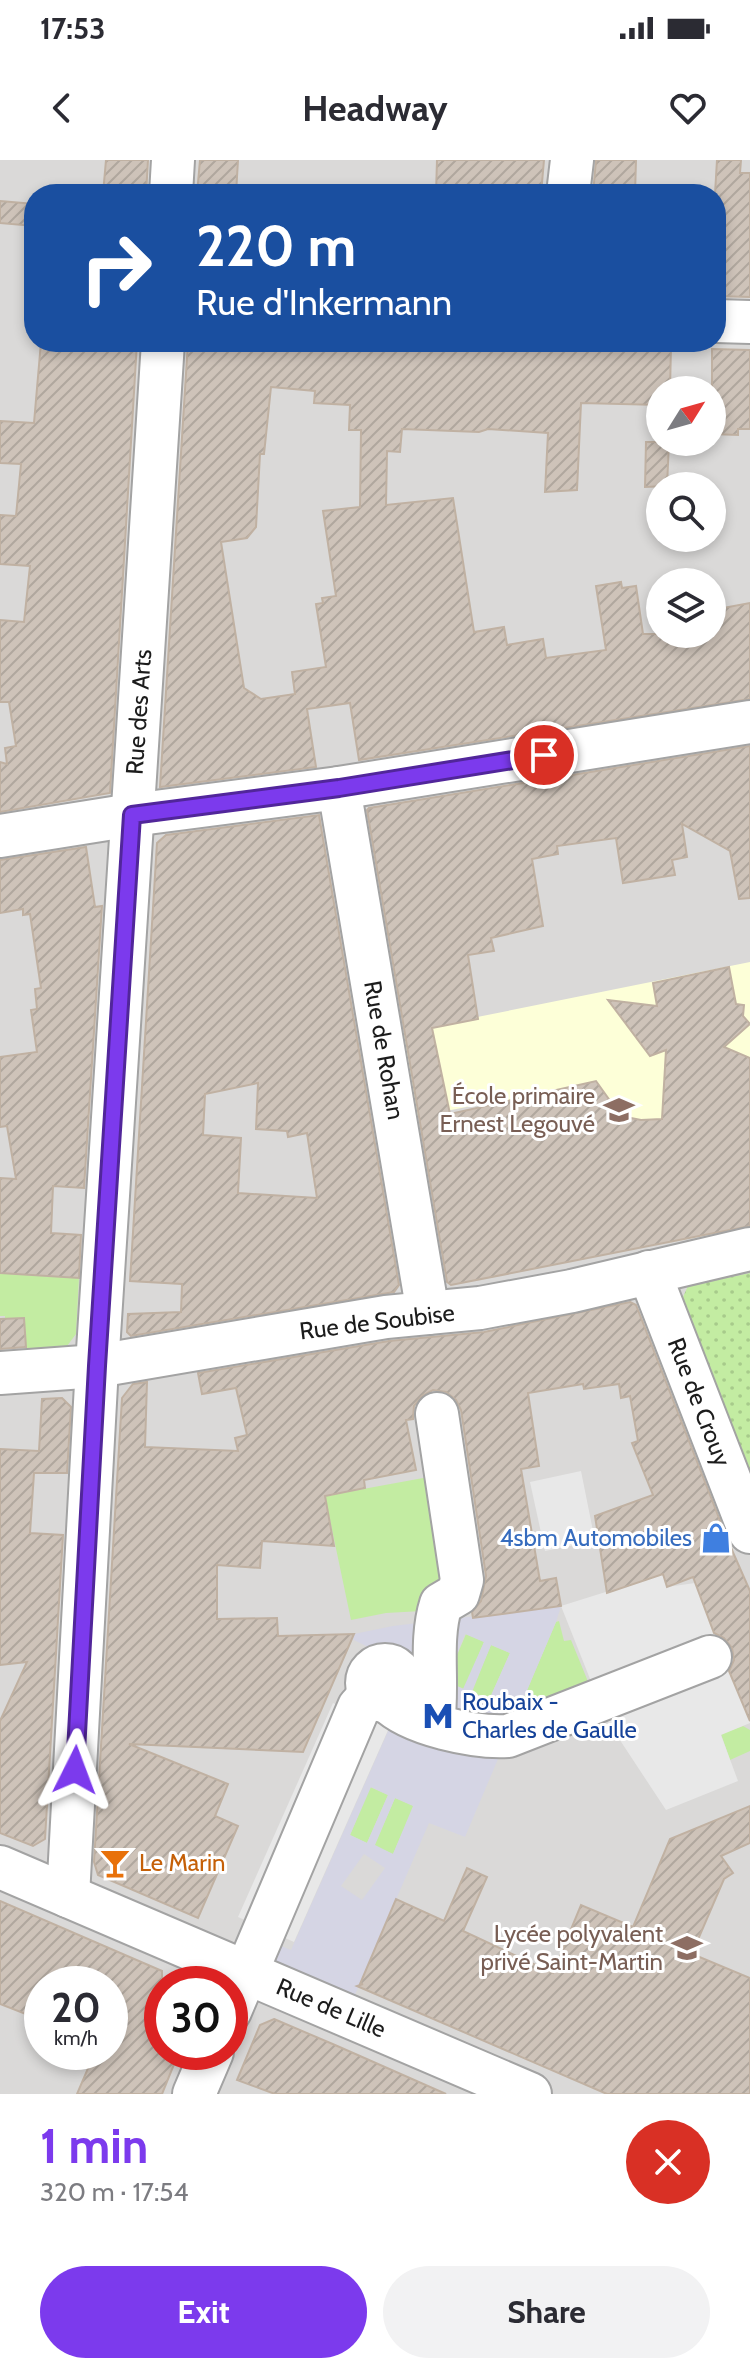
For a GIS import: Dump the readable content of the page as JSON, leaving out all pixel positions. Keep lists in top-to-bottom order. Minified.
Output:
{"streets":{"street":["Rue des Arts","Rue de Rohan","Rue de Soubise","Rue de Crouy","Rue de Lille"]},"crossings":[["Rue des Arts","Rue de Soubise"],["Rue des Arts","Rue de Lille"],["Rue de Rohan","Rue de Soubise"],["Rue de Soubise","Rue de Crouy"]],"places":{"school or university":["École primaire Ernest Legouvé","Lycée polyvalent privé Saint-Martin"],"shop":["4sbm Automobiles"],"metro station":["Roubaix - Charles de Gaulle"],"bar":["Le Marin"]},"north":"top right","page":{"status":"17:53","header":"Headway","turn":["220 m","Rue d'Inkermann"],"speed":"20 km/h","limit":"30","heading":["1 min","320 m · 17:54"],"buttons":["Exit","Share"]}}
